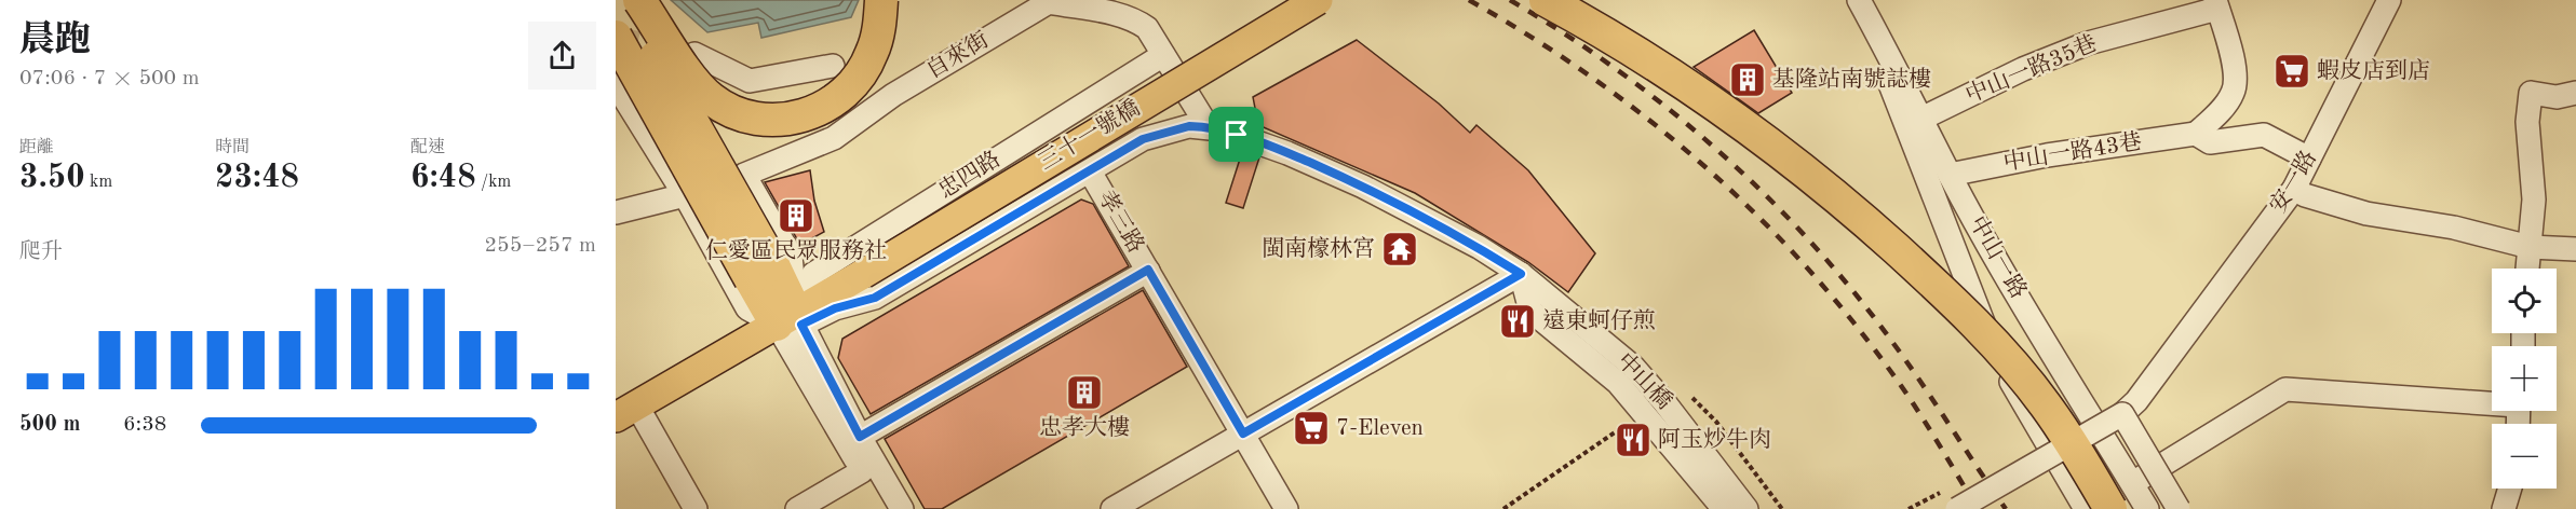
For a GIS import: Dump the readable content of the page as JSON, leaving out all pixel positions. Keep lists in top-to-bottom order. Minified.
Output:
{"streets":{"main road":["三十一號橋"],"street":["自來街","中山一路35巷","中山一路43巷","忠四路","安一路","孝三路","中山一路","中山橋"]},"crossings":[["自來街","三十一號橋"],["自來街","忠四路"],["自來街","中山橋"],["中山一路35巷","中山一路"],["三十一號橋","忠四路"],["中山一路43巷","中山一路"]],"places":{"supermarket":["蝦皮店到店","7-Eleven"],"building":["基隆站南號誌樓","仁愛區民眾服務社","忠孝大樓"],"temple":["閩南檺林宮"],"restaurant":["遠東蚵仔煎","阿玉炒牛肉"]},"page":{"heading":["晨跑","07:06 · 7 × 500 m"],"stats":[["距離","3.50 km"],["時間","23:48"],["配速","6:48 /km"]],"chart":["爬升","255–257 m"],"map_buttons":["+","−"],"list":[{"name":"500 m","note":"6:38"}]}}
